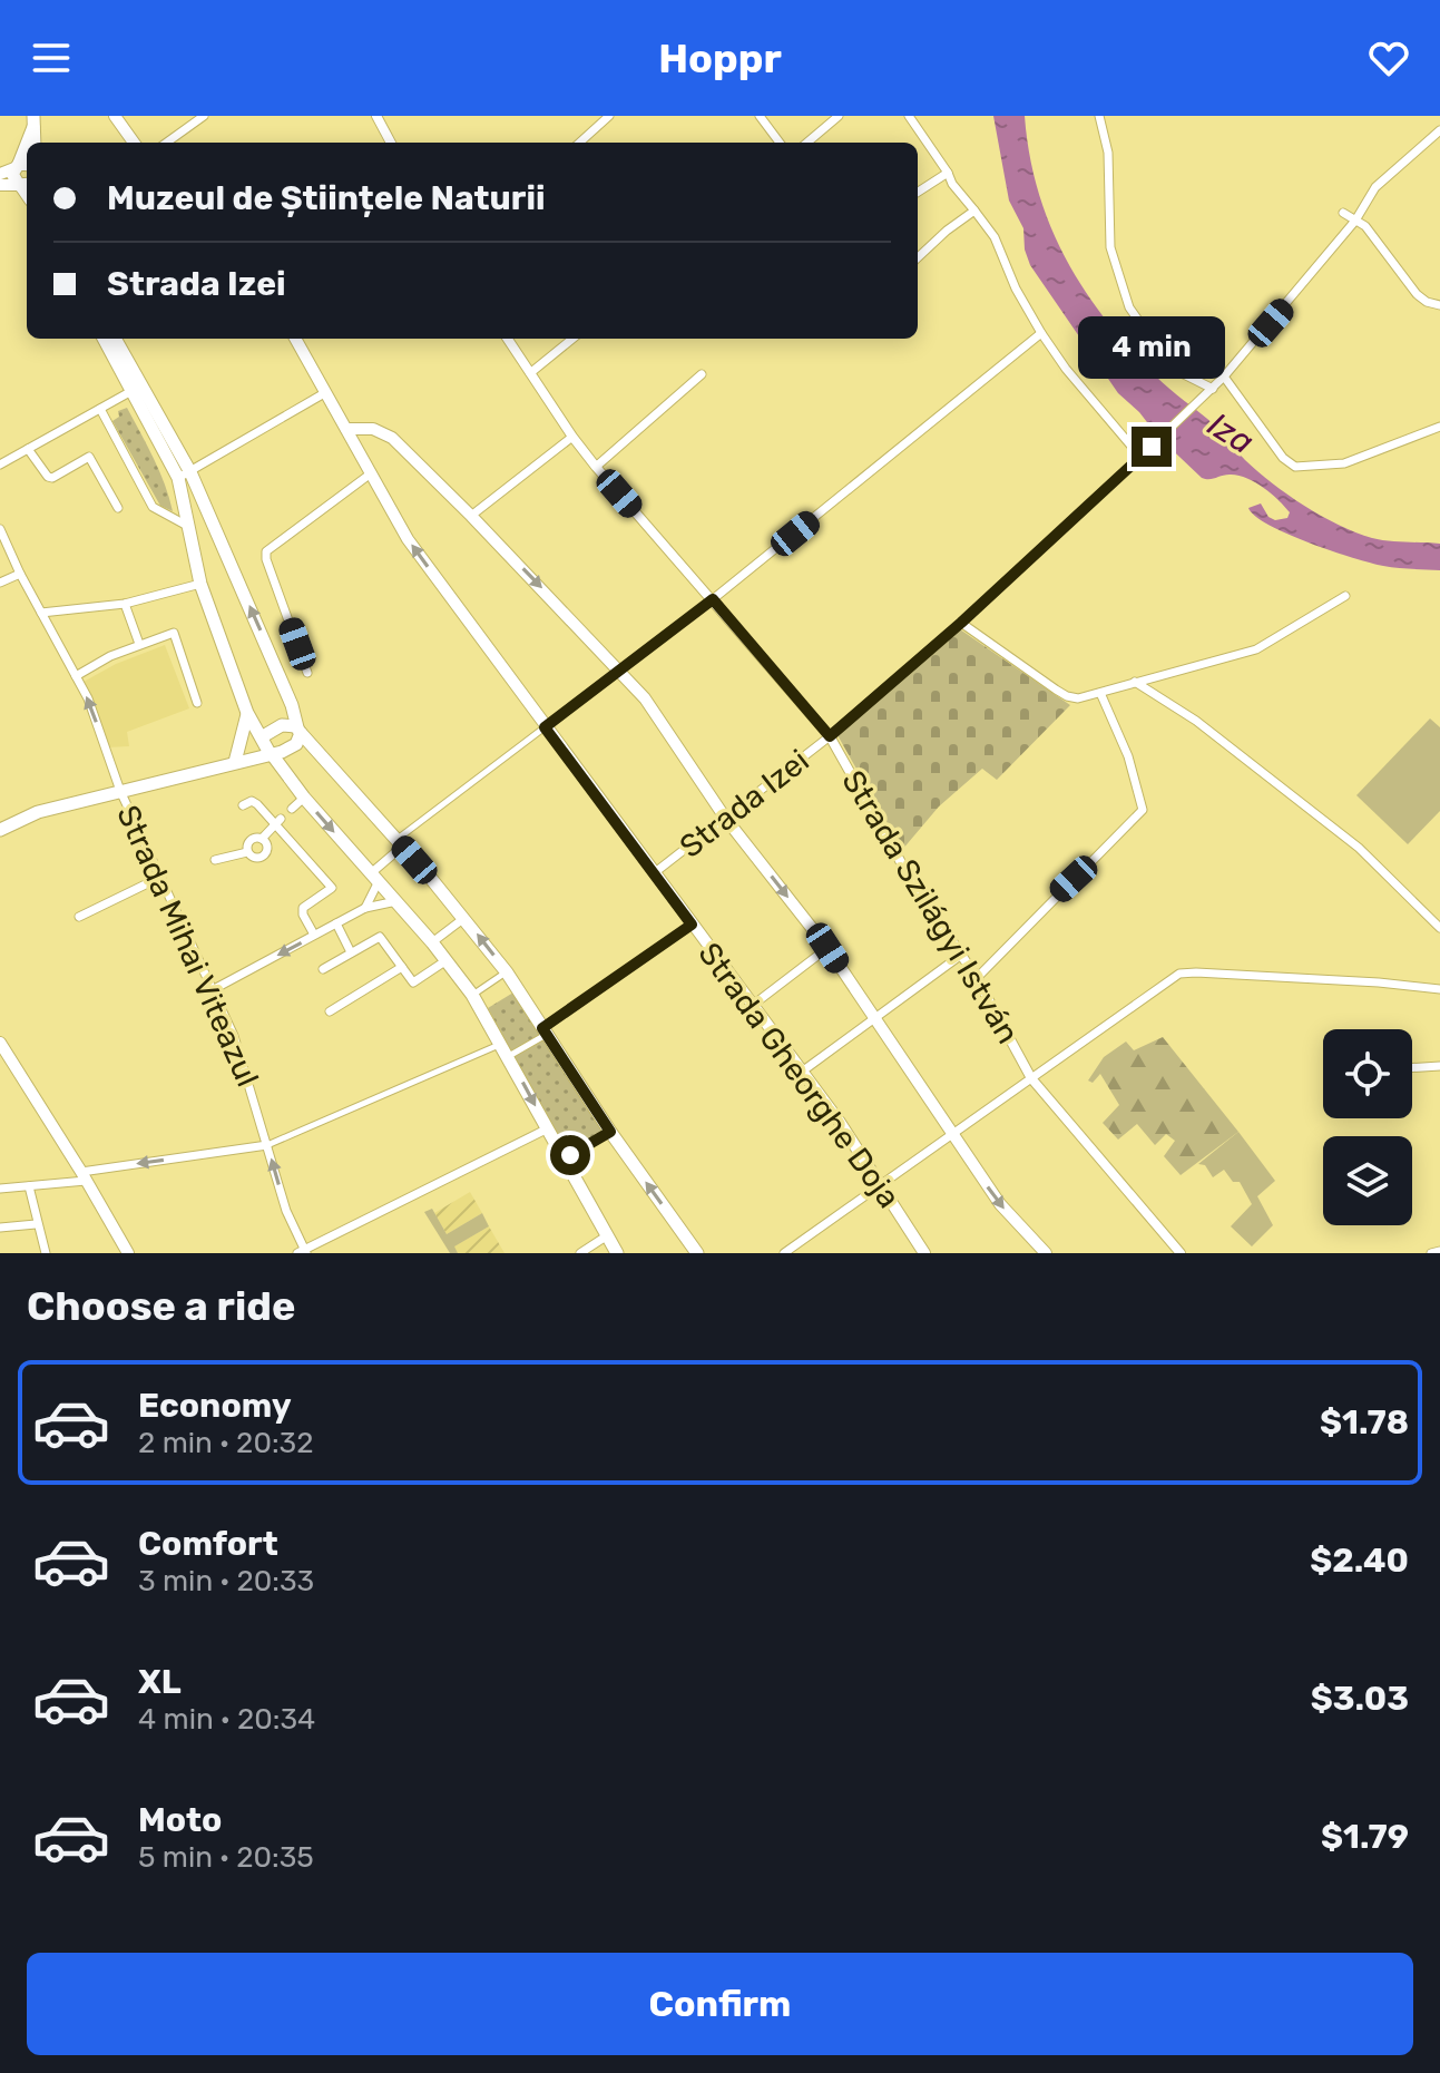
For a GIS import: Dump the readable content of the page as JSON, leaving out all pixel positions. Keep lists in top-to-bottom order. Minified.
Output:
{"streets":{"main road":["Strada Gheorghe Doja"],"street":["Strada Izei","Strada Szilágyi István","Strada Mihai Viteazul"]},"crossings":[["Strada Izei","Strada Szilágyi István"],["Strada Izei","Strada Gheorghe Doja"]],"water":["Iza"],"page":{"header":"Hoppr","banner":["Muzeul de Științele Naturii","Strada Izei"],"bubble":"4 min","heading":"Choose a ride","list":[{"name":"Economy","note":"2 min · 20:32","value":"$1.78"},{"name":"Comfort","note":"3 min · 20:33","value":"$2.40"},{"name":"XL","note":"4 min · 20:34","value":"$3.03"},{"name":"Moto","note":"5 min · 20:35","value":"$1.79"}],"buttons":"Confirm"}}
